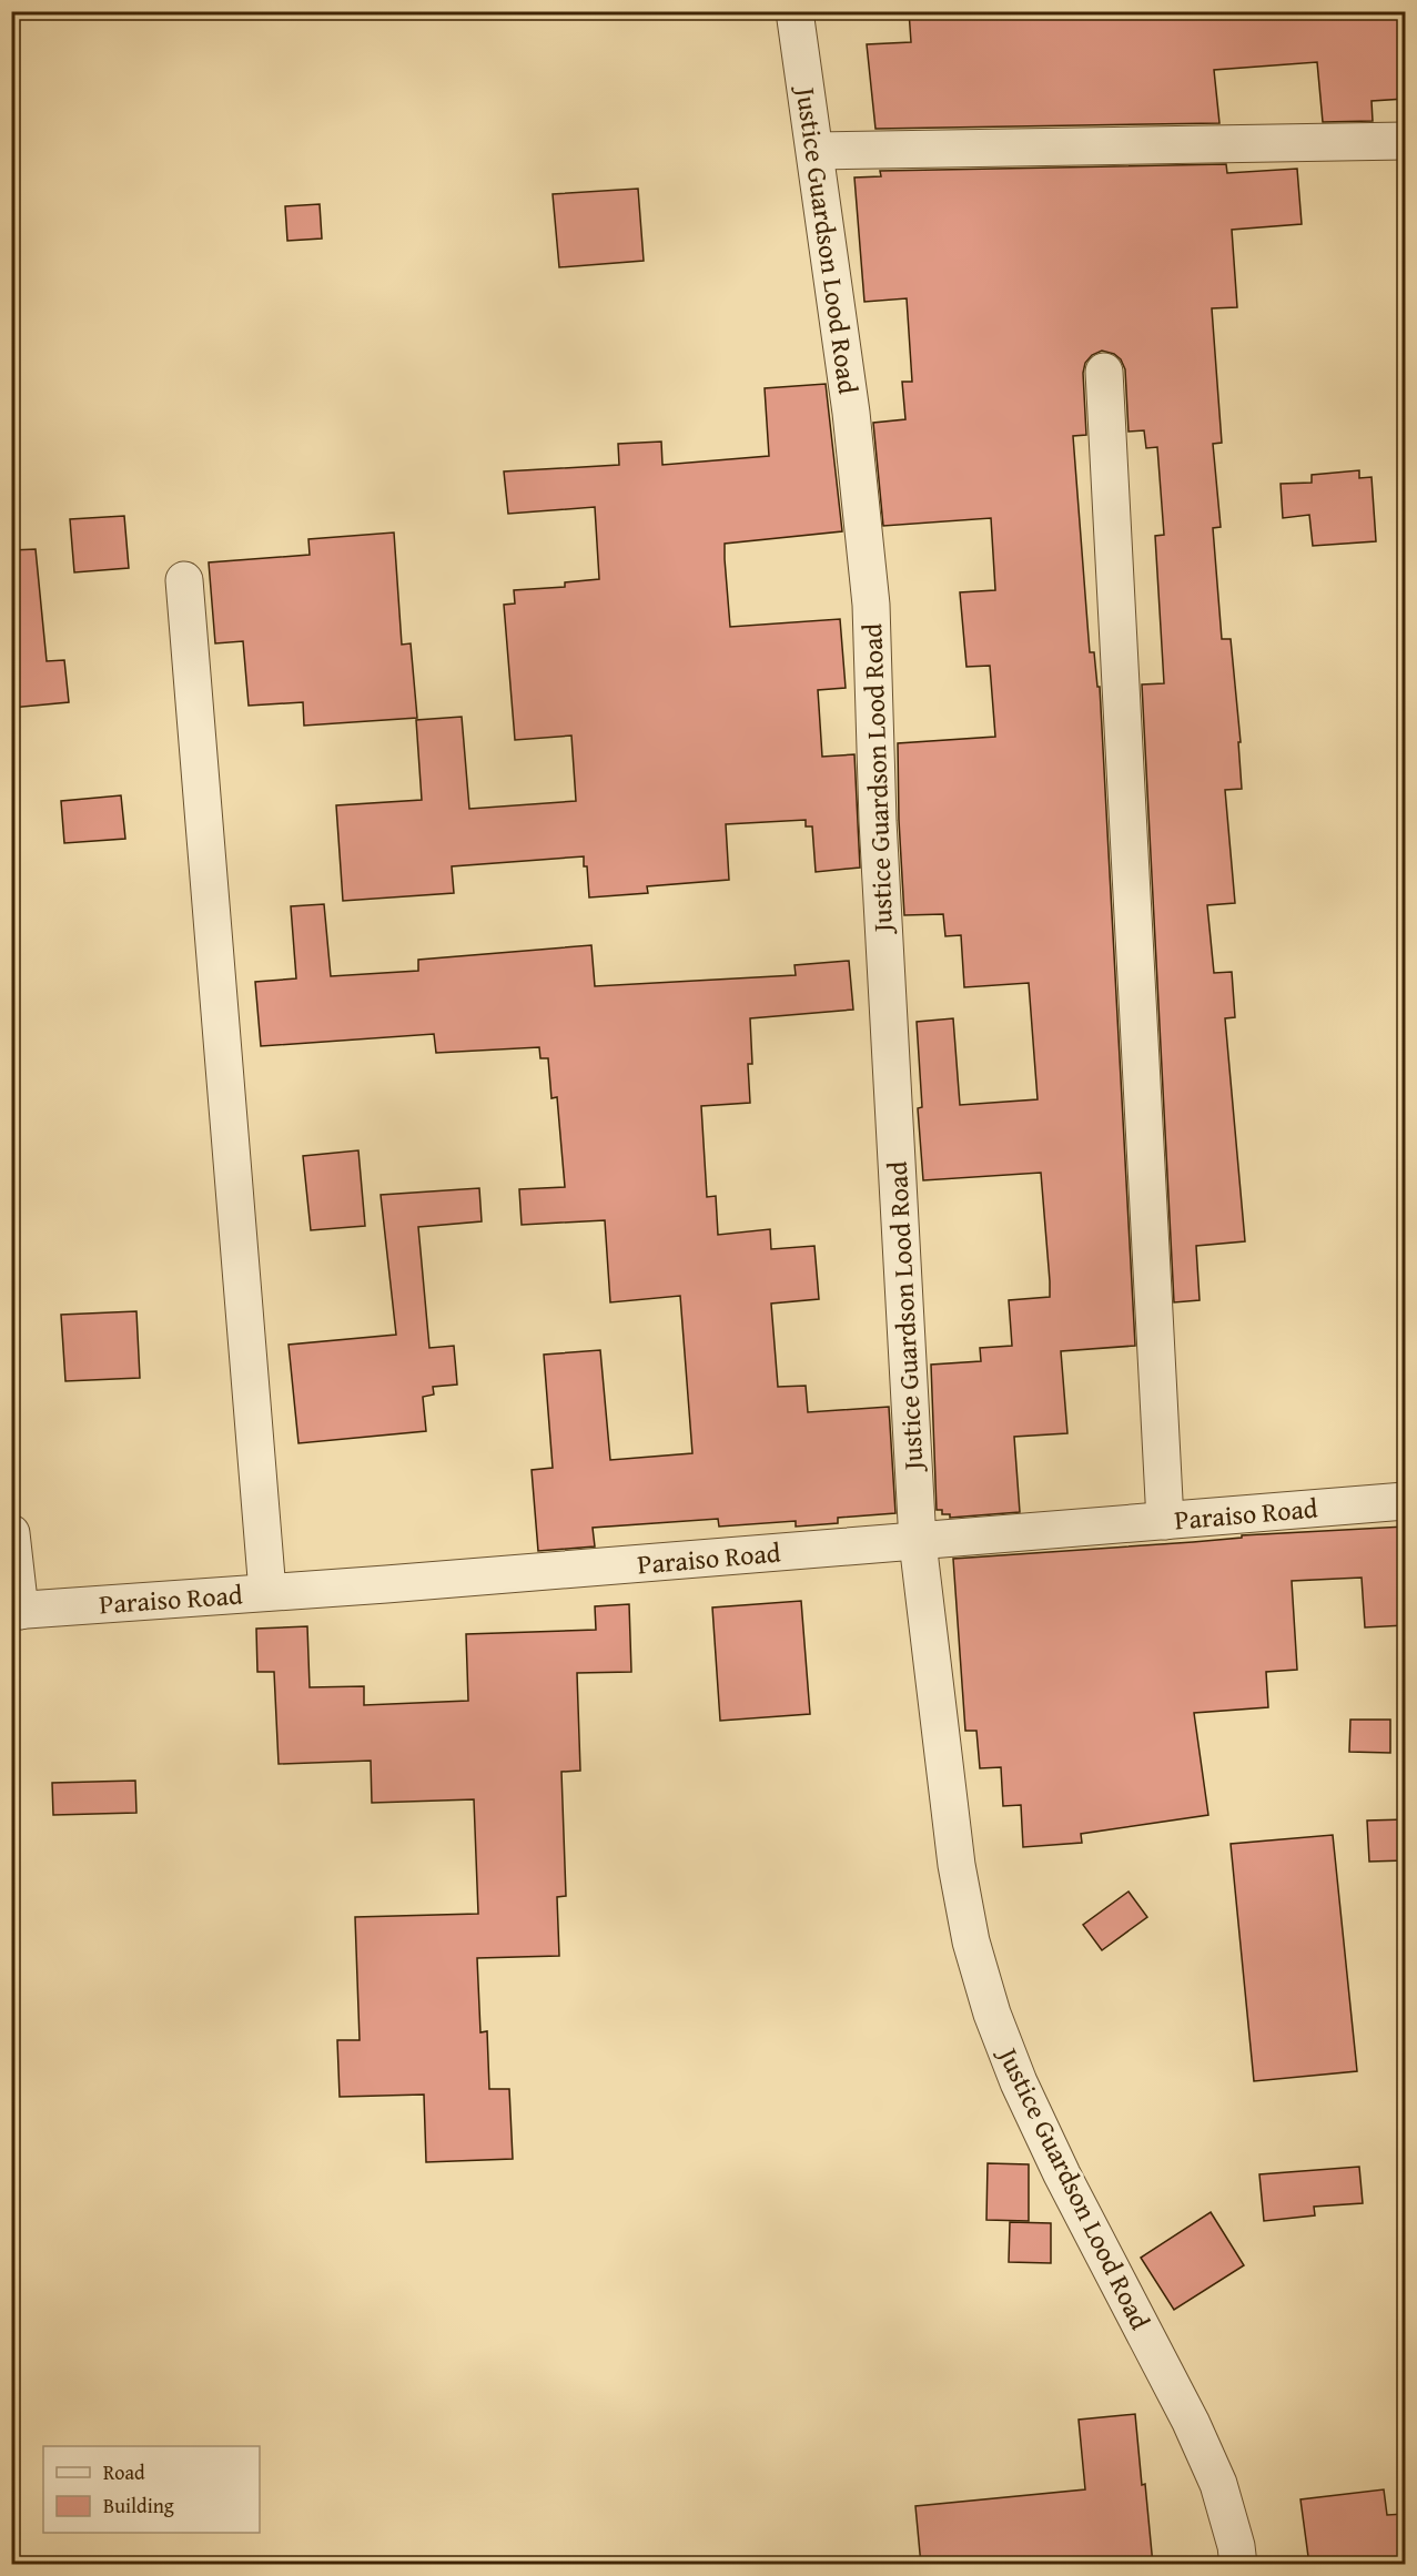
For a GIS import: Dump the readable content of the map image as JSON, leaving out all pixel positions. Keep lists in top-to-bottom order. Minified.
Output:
{"streets":{"street":["Justice Guardson Lood Road","Paraiso Road"]},"crossings":[["Justice Guardson Lood Road","Paraiso Road"]],"legend":["Road","Building"]}
